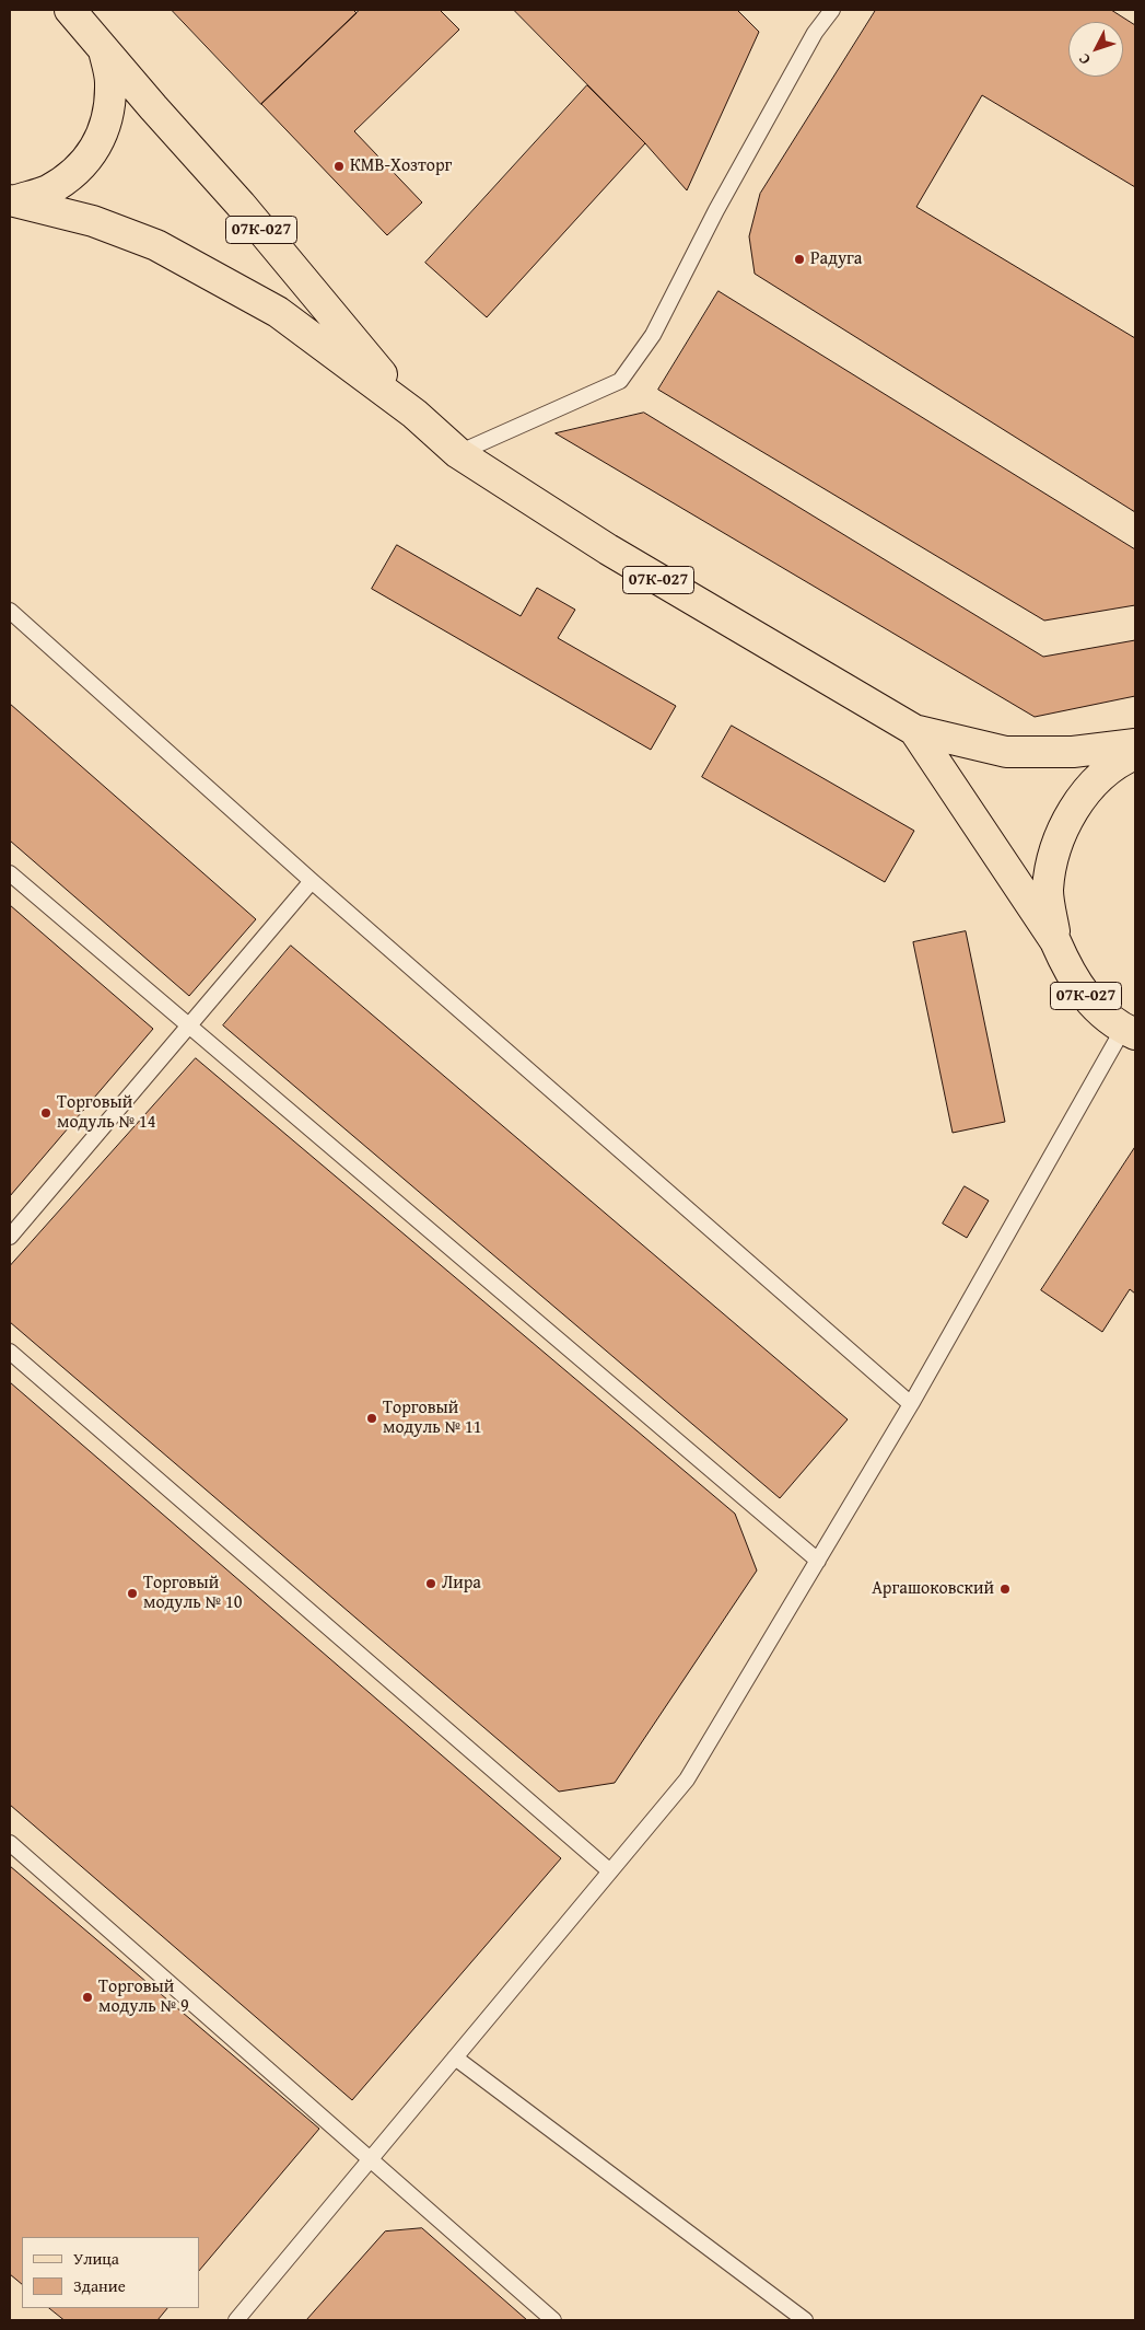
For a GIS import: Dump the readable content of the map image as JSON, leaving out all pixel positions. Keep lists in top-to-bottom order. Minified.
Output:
{"streets":{"main road":["07К-027"]},"places":["КМВ-Хозторг","Радуга","Торговый модуль № 14","Торговый модуль № 11","Лира","Аргашоковский","Торговый модуль № 10","Торговый модуль № 9"],"legend":["Улица","Здание"],"north":"bottom left"}
